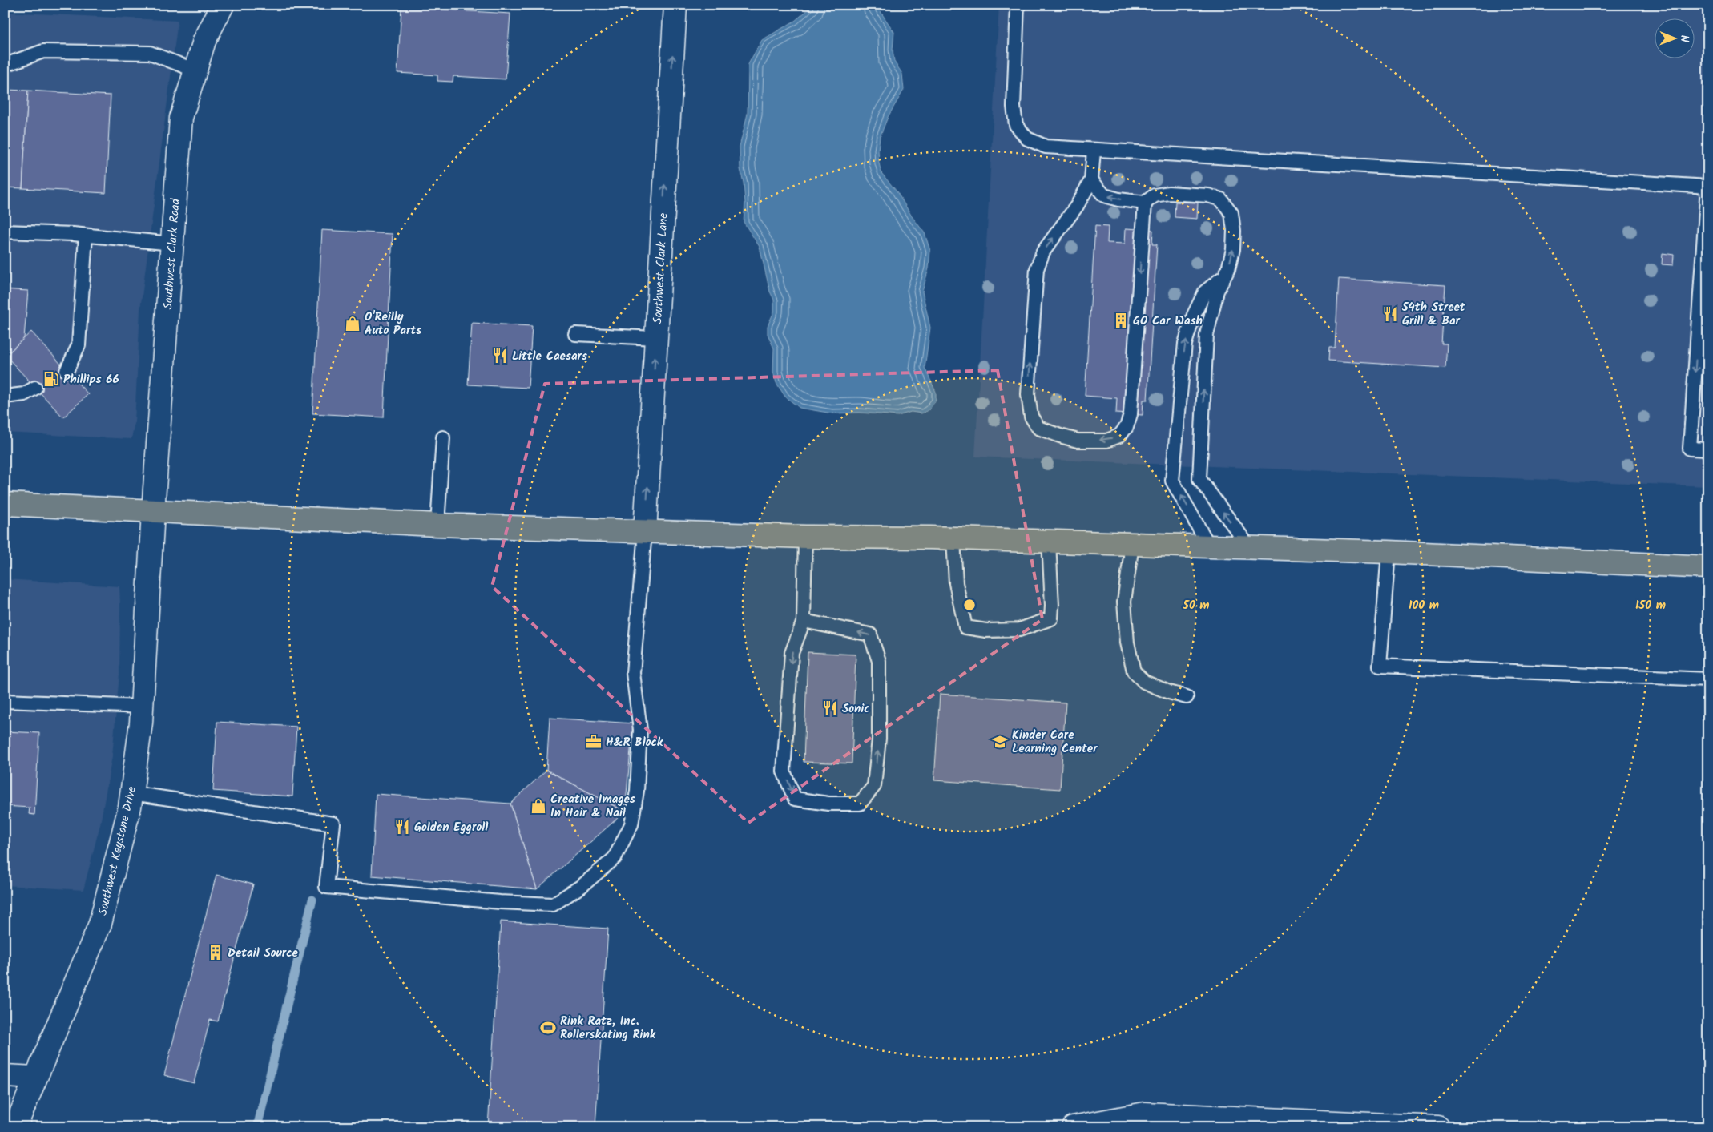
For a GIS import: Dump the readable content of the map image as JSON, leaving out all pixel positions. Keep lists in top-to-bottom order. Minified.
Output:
{"streets":{"street":["Southwest Clark Road","Southwest Clark Lane","Southwest Keystone Drive"]},"crossings":[["Southwest Clark Road","Southwest Keystone Drive"]],"one_way":["Southwest Clark Lane"],"places":{"restaurant":["54th Street Grill & Bar","Little Caesars","Sonic","Golden Eggroll"],"building":["GO Car Wash","Detail Source"],"shop":["O'Reilly Auto Parts","Creative Images In Hair & Nail"],"fuel station":["Phillips 66"],"office":["H&R Block"],"school or university":["Kinder Care Learning Center"],"sports":["Rink Ratz, Inc. Rollerskating Rink"]},"north":"right","rings":["50 m","100 m","150 m"]}
